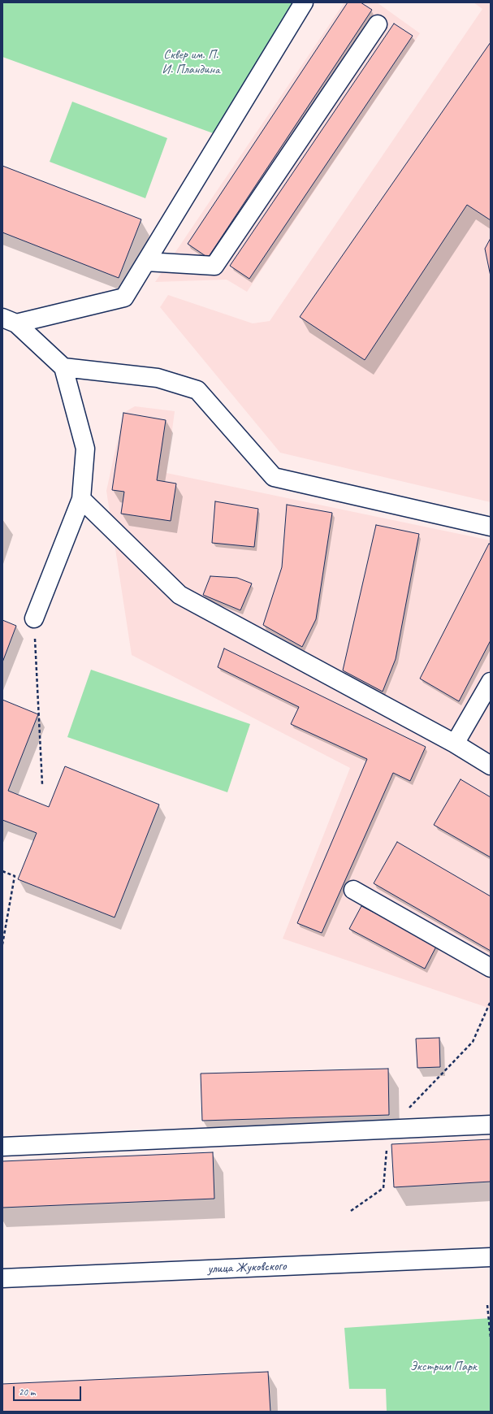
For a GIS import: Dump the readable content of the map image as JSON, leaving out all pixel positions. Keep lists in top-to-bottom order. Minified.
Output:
{"streets":{"street":["улица Жуковского"]},"parks":["Сквер им. П. И. Пландина","Экстрим Парк"],"scale_bar":"20 m"}
